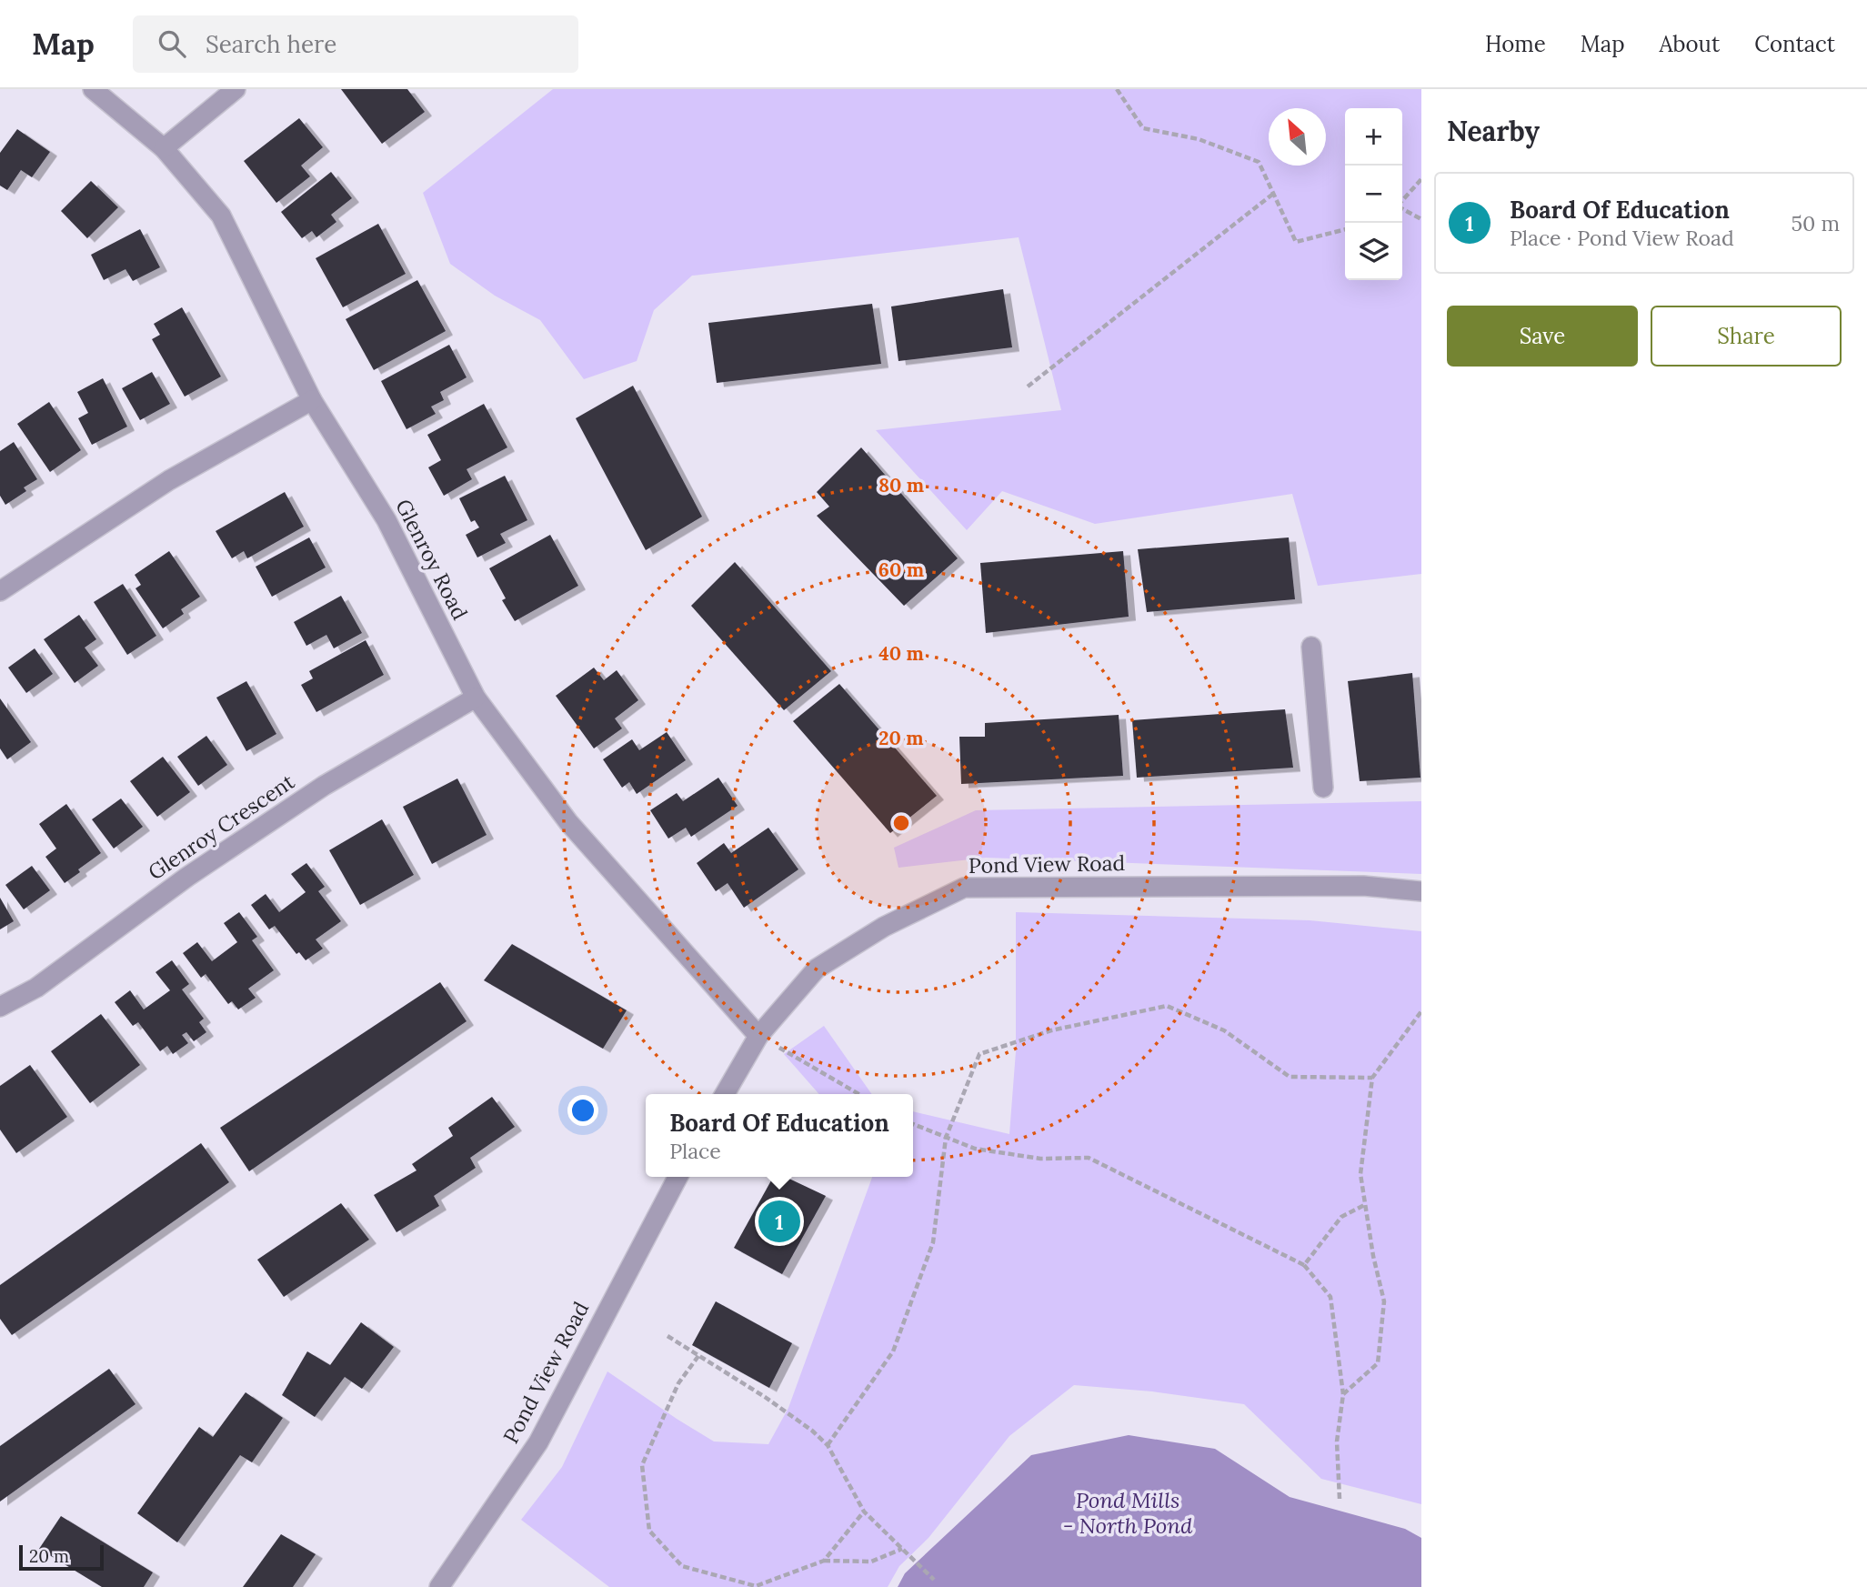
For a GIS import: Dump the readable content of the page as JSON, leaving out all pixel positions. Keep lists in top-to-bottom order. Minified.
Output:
{"streets":{"street":["Glenroy Road","Glenroy Crescent","Pond View Road"]},"crossings":[["Glenroy Road","Glenroy Crescent"],["Glenroy Road","Pond View Road"]],"water":["Pond Mills - North Pond"],"scale_bar":"20 m","north":"top left","page":{"header":"Map","search":"Search here","nav":["Home","Map","About","Contact"],"heading":"Nearby","map_buttons":["+","−"],"list":[{"mark":"1","name":"Board Of Education","note":"Place · Pond View Road","value":"50 m"}],"buttons":["Save","Share"],"popup":["Board Of Education","Place"],"pins":"1","scale":"20 m"},"rings":["80 m","60 m","40 m","20 m"]}
